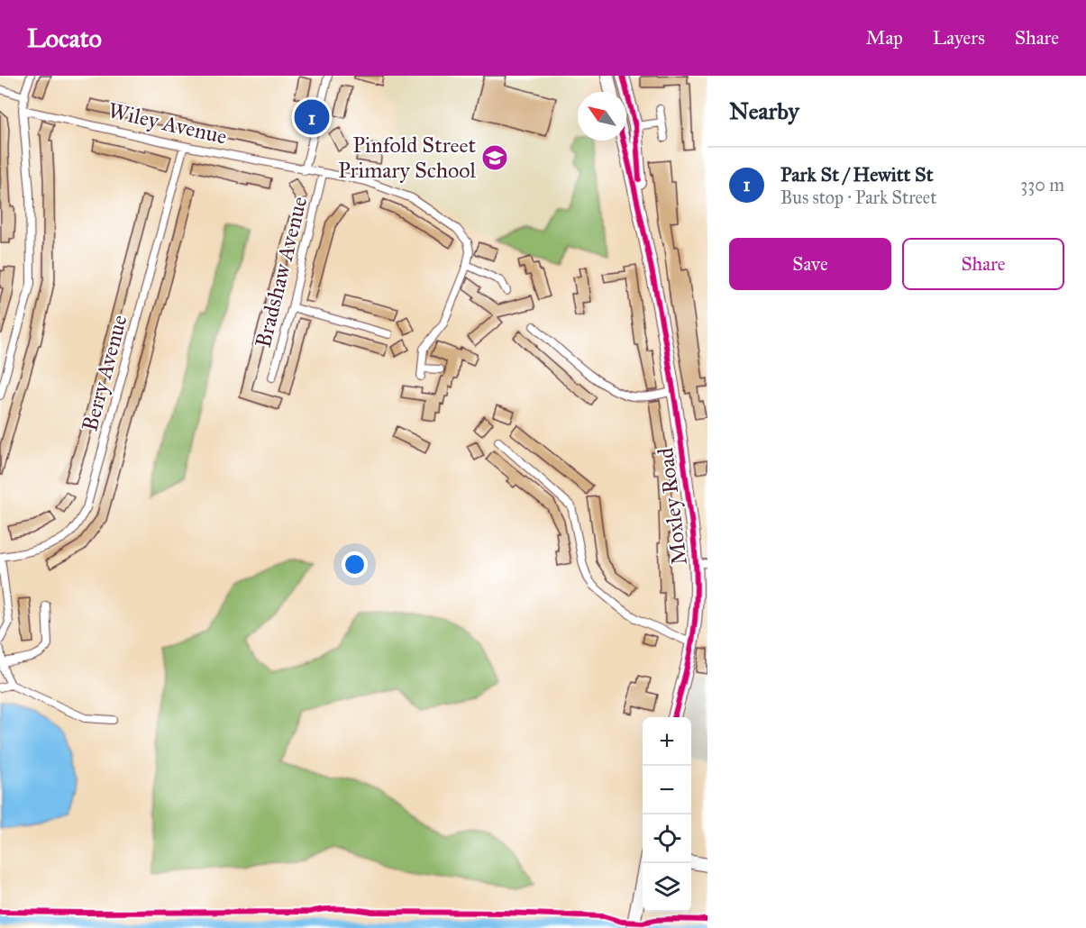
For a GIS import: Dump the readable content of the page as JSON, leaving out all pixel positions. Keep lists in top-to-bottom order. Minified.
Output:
{"streets":{"main road":["Moxley Road"],"street":["Wiley Avenue","Bradshaw Avenue","Berry Avenue"]},"crossings":[["Wiley Avenue","Bradshaw Avenue"],["Wiley Avenue","Berry Avenue"]],"places":{"school or university":["Pinfold Street Primary School"]},"north":"top left","page":{"header":"Locato","nav":["Map","Layers","Share"],"heading":"Nearby","pins":"1","list":[{"mark":"1","name":"Park St / Hewitt St","note":"Bus stop · Park Street","value":"330 m"}],"buttons":["Save","Share"],"map_buttons":["+","−"]}}
